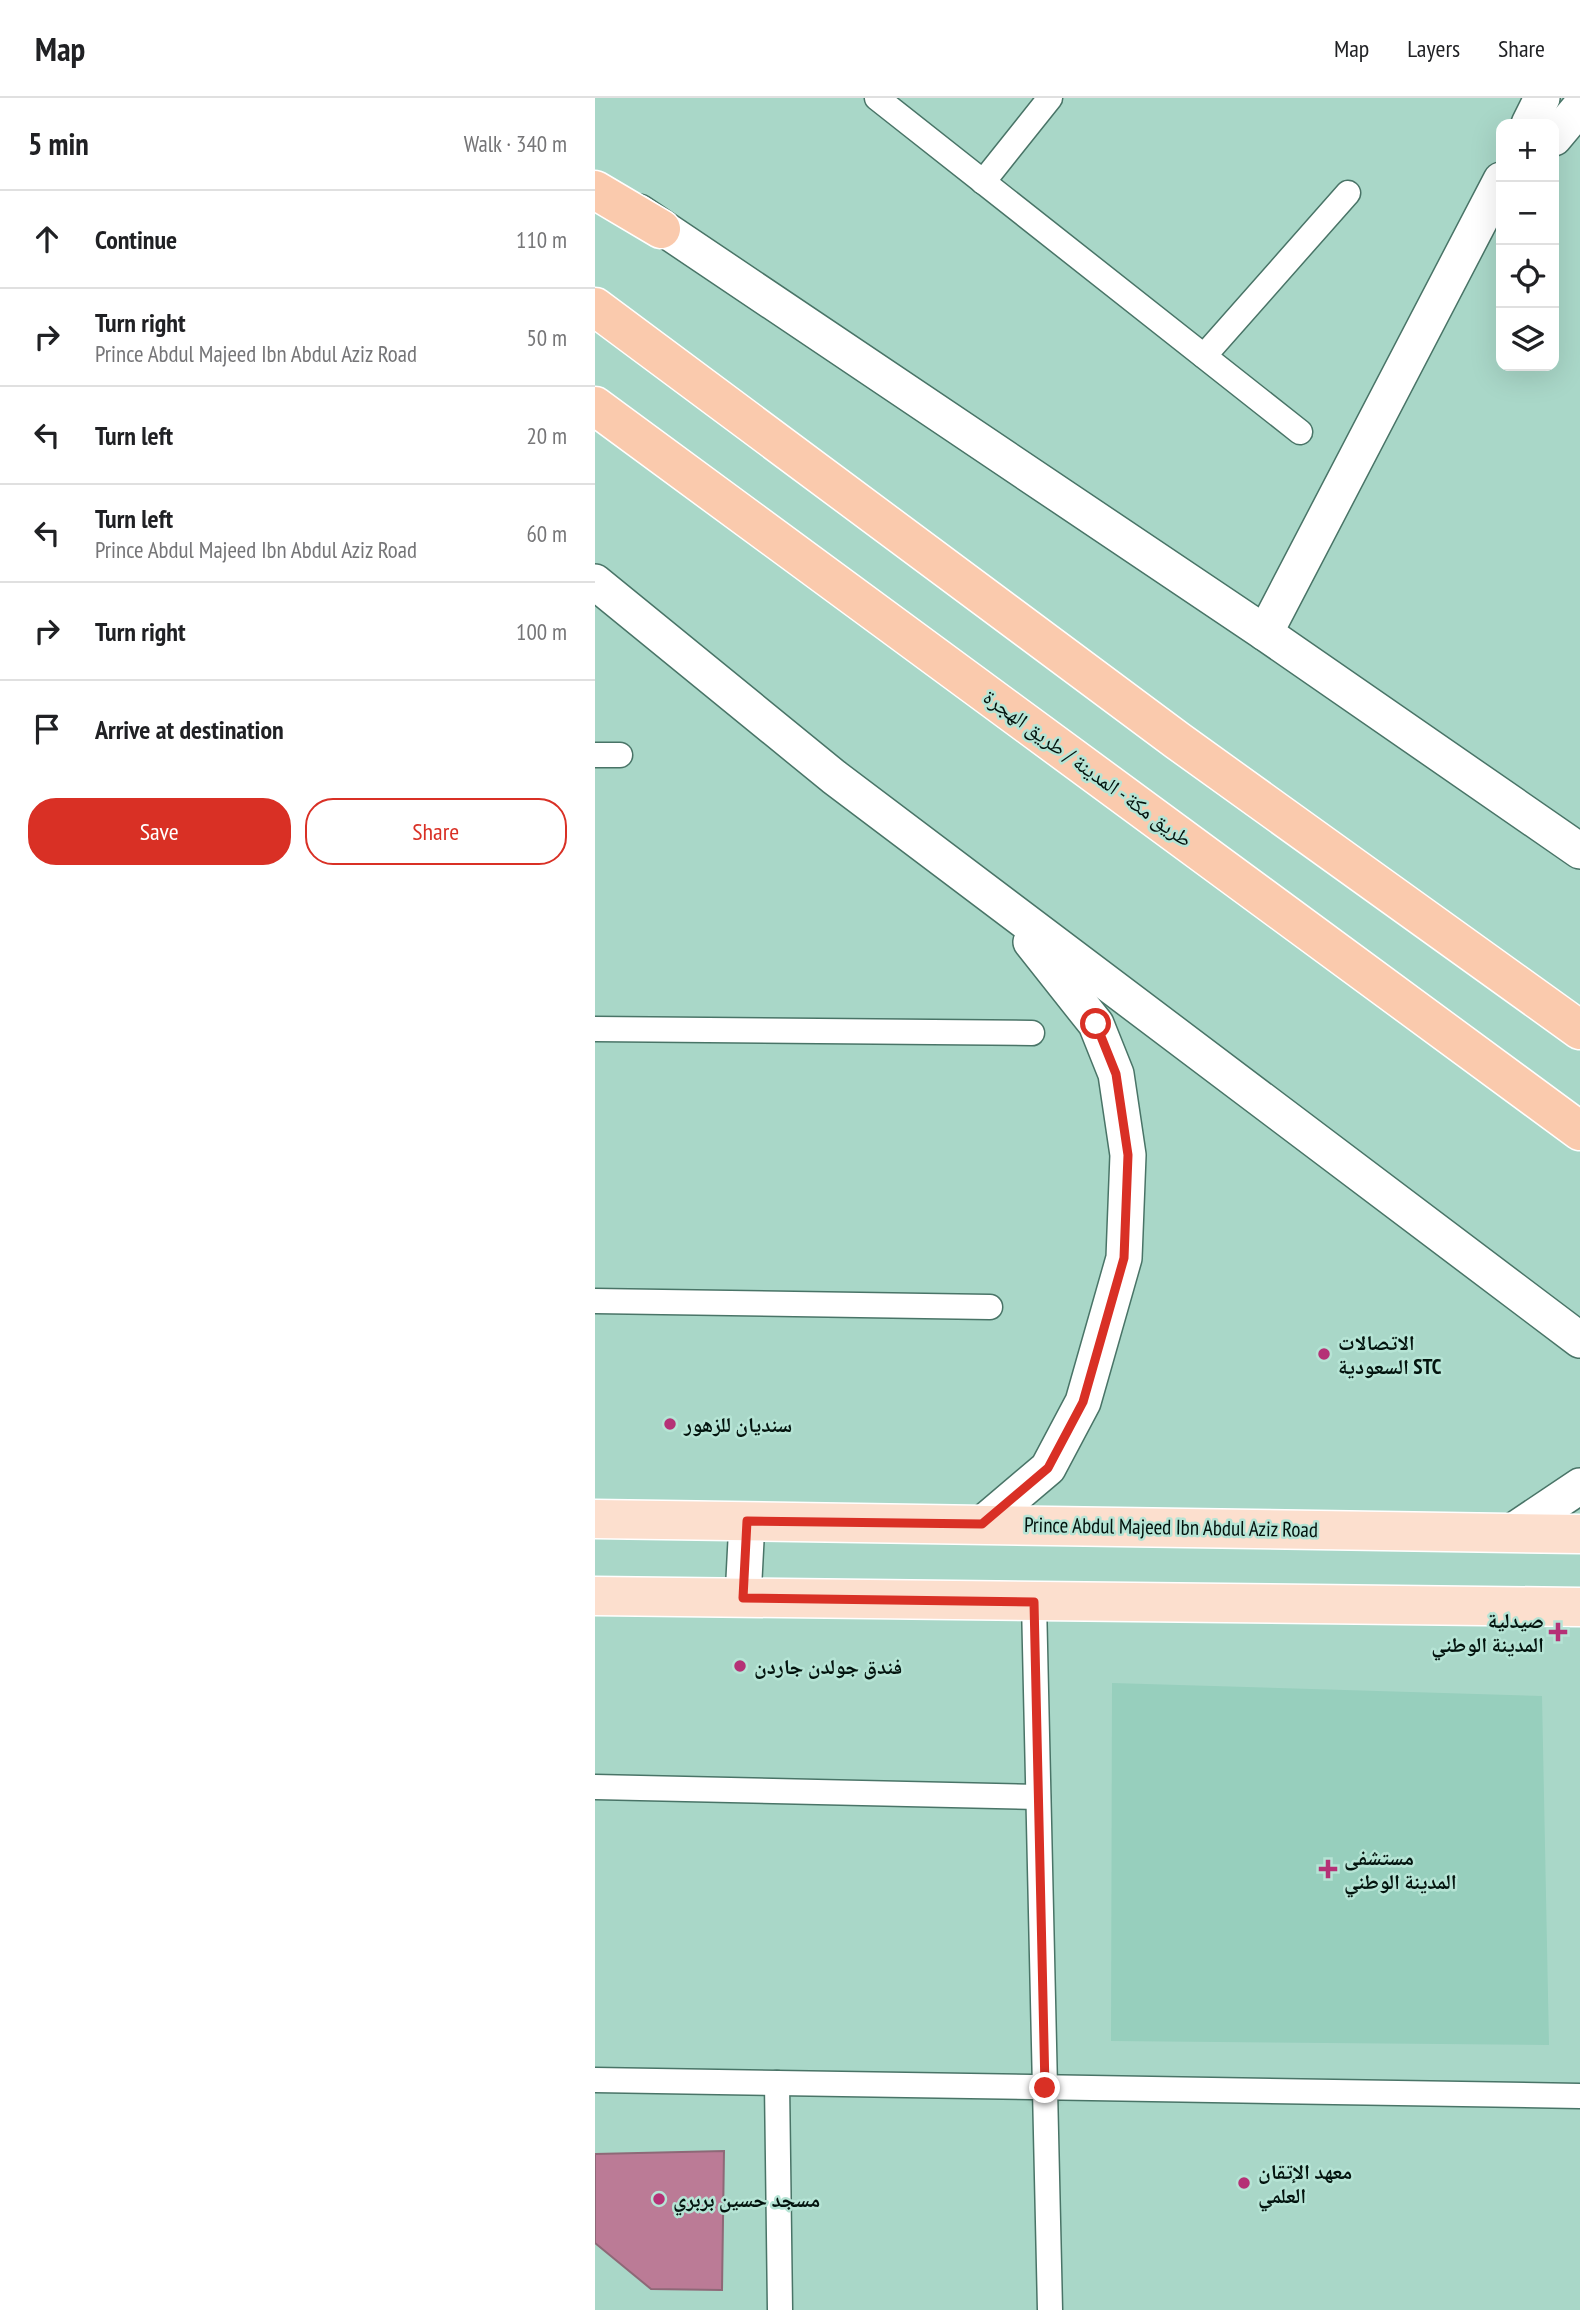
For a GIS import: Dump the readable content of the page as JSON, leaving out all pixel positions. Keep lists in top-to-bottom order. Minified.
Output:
{"streets":{"highway":["طريق مكة - المدينة / طريق الهجرة"],"main road":["Prince Abdul Majeed Ibn Abdul Aziz Road"]},"places":{"other":["الاتصالات السعودية STC","سنديان للزهور","فندق جولدن جاردن","معهد الإتقان العلمي","مسجد حسين بربري"],"health":["صيدلية المدينة الوطني","مستشفى المدينة الوطني"]},"page":{"header":"Map","nav":["Map","Layers","Share"],"heading":["5 min","Walk · 340 m"],"map_buttons":["+","−"],"list":[["Continue","110 m"],["Turn right","Prince Abdul Majeed Ibn Abdul Aziz Road","50 m"],["Turn left","20 m"],["Turn left","Prince Abdul Majeed Ibn Abdul Aziz Road","60 m"],["Turn right","100 m"],"Arrive at destination"],"buttons":["Save","Share"]}}
